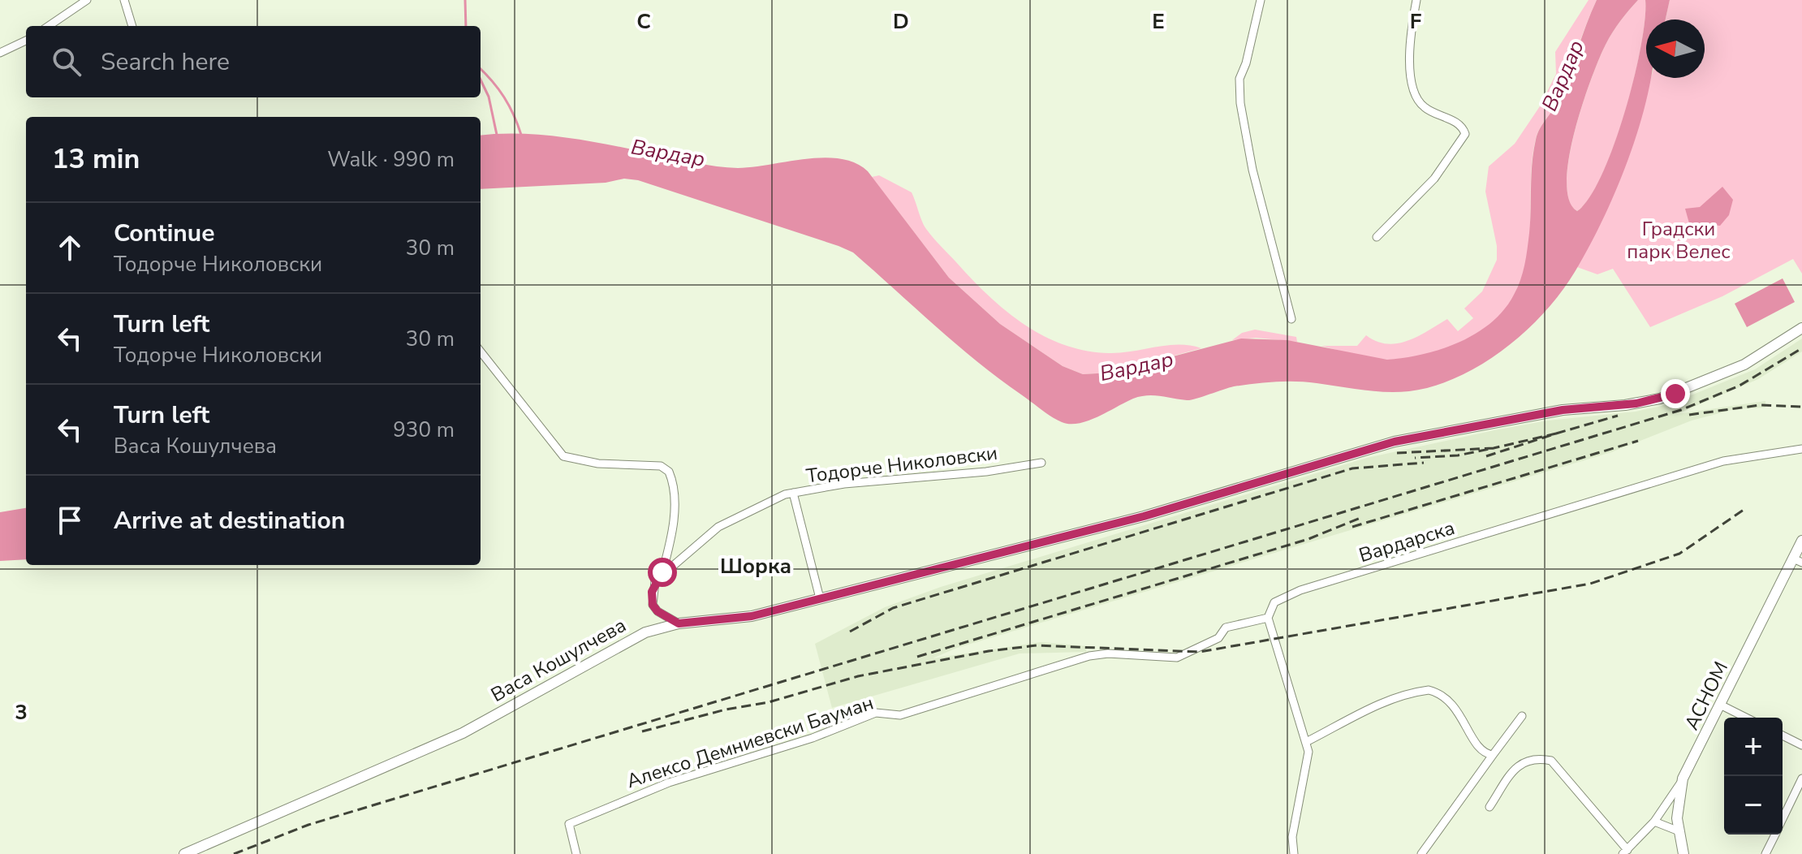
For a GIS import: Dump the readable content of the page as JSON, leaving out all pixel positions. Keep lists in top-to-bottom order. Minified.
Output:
{"streets":{"main road":["Васа Кошулчева","АСНОМ"],"street":["Тодорче Николовски","Вардарска","Алексо Демниевски Бауман"]},"crossings":[["Вардарска","Алексо Демниевски Бауман"]],"districts":["Шорка"],"water":["Вардар"],"parks":["Градски парк Велес"],"north":"left","page":{"search":"Search here","heading":["13 min","Walk · 990 m"],"list":[["Continue","Тодорче Николовски","30 m"],["Turn left","Тодорче Николовски","30 m"],["Turn left","Васа Кошулчева","930 m"],"Arrive at destination"],"map_buttons":["+","−"]},"grid":{"columns":["C","D","E","F"],"rows":["3"]}}
